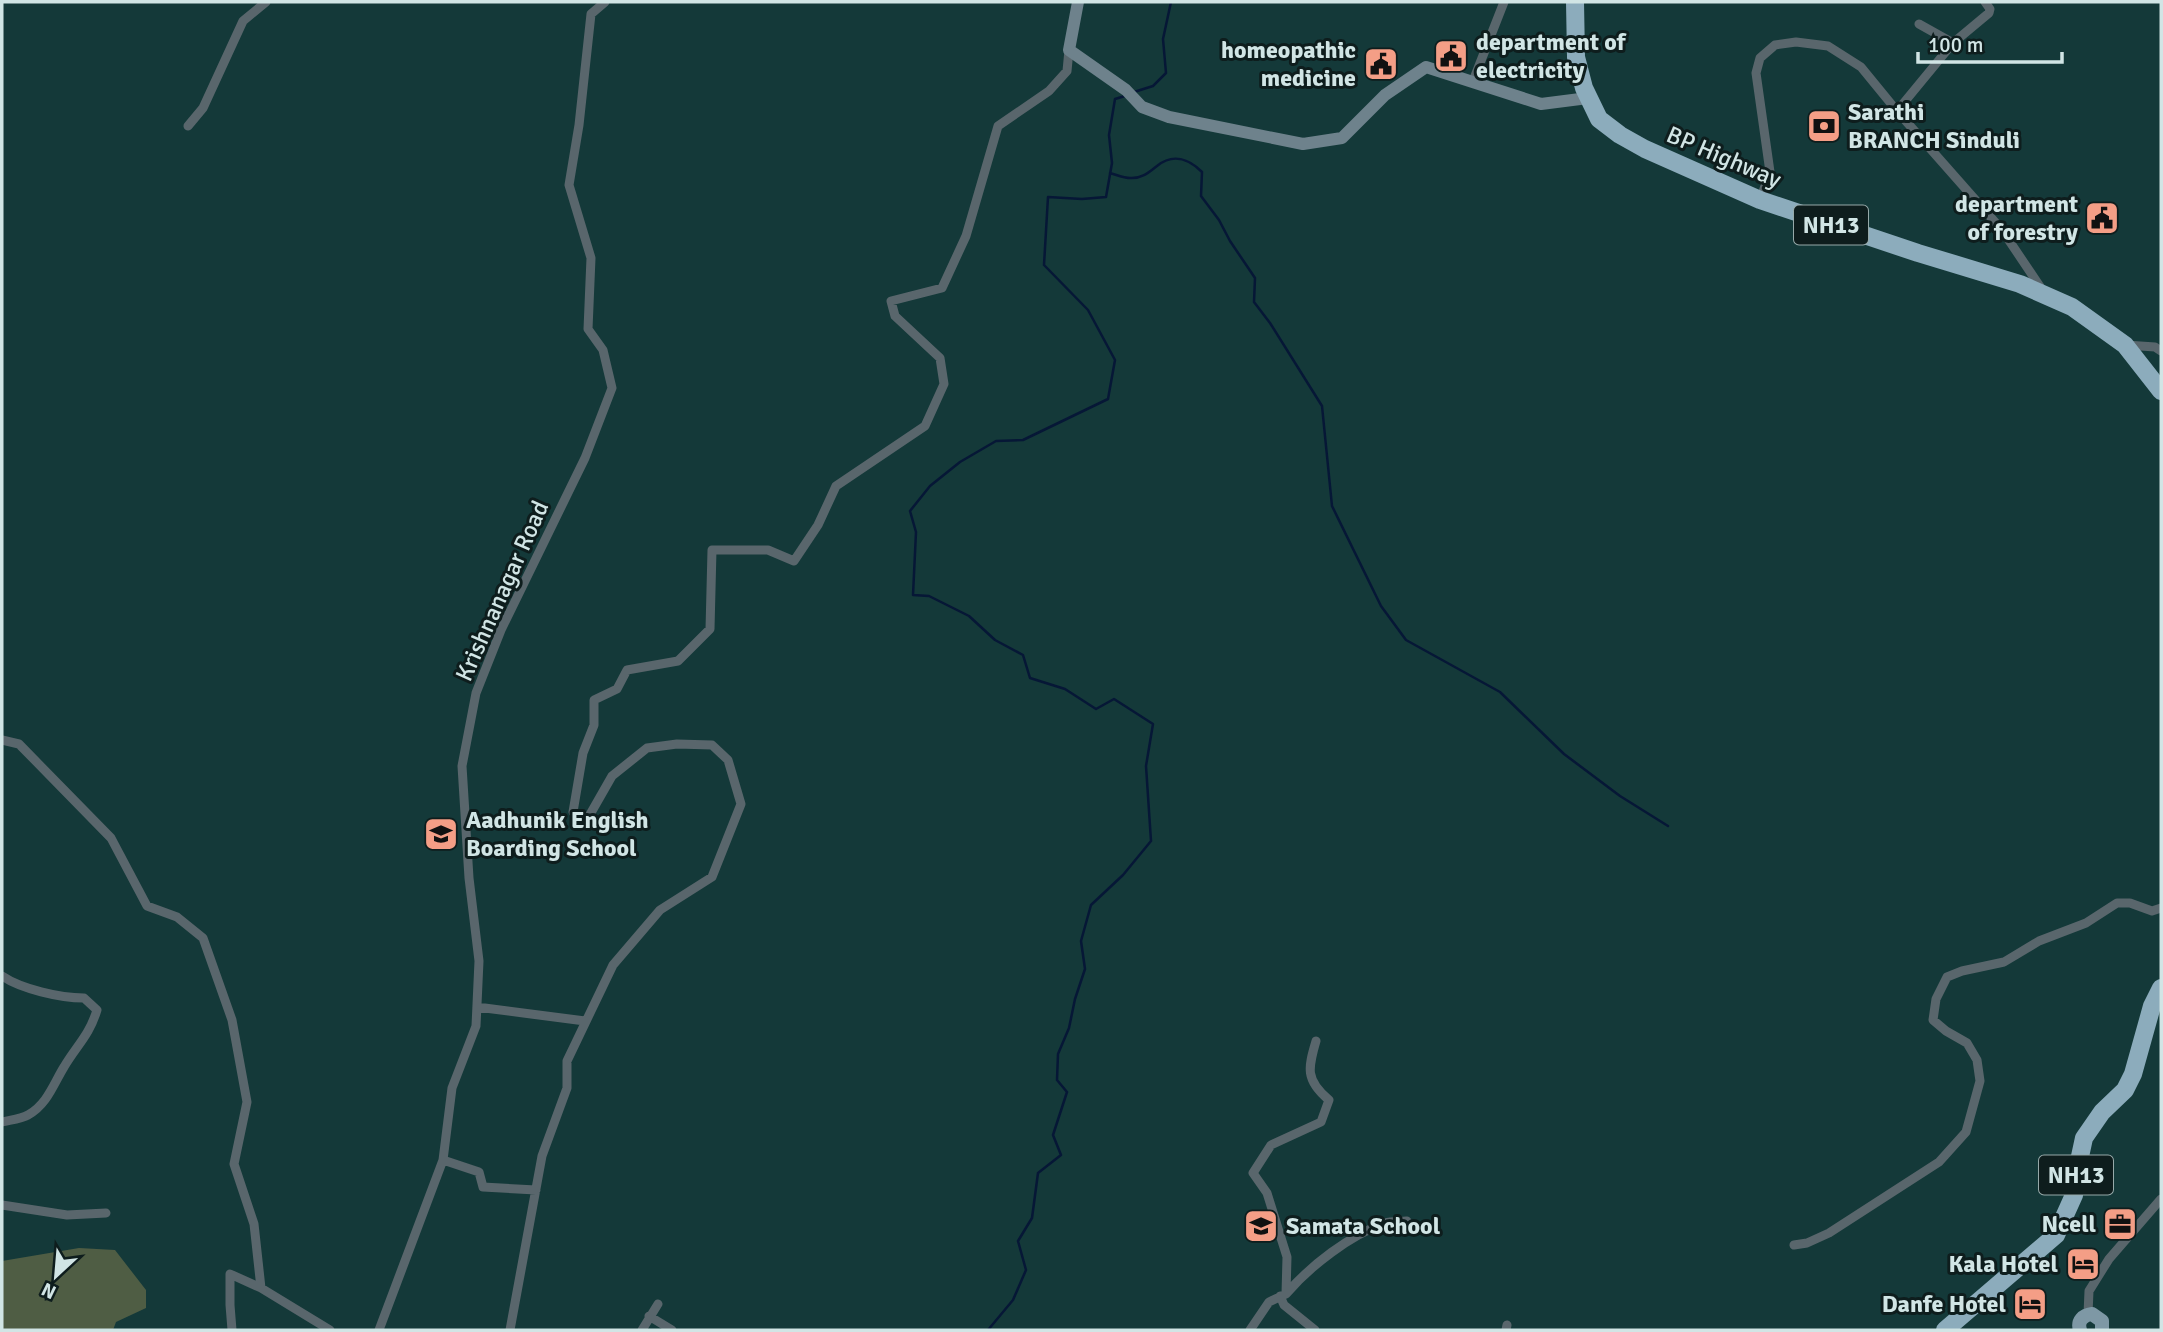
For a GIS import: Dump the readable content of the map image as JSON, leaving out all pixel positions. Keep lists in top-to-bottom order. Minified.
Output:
{"streets":{"highway":["BP Highway","NH13"],"street":["Krishnanagar Road"]},"places":{"public building":["department of electricity","homeopathic medicine","department of forestry"],"bank":["Sarathi BRANCH Sinduli"],"school or university":["Aadhunik English Boarding School","Samata School"],"office":["Ncell"],"hotel":["Kala Hotel","Danfe Hotel"]},"scale_bar":"100 m","north":"bottom left"}
